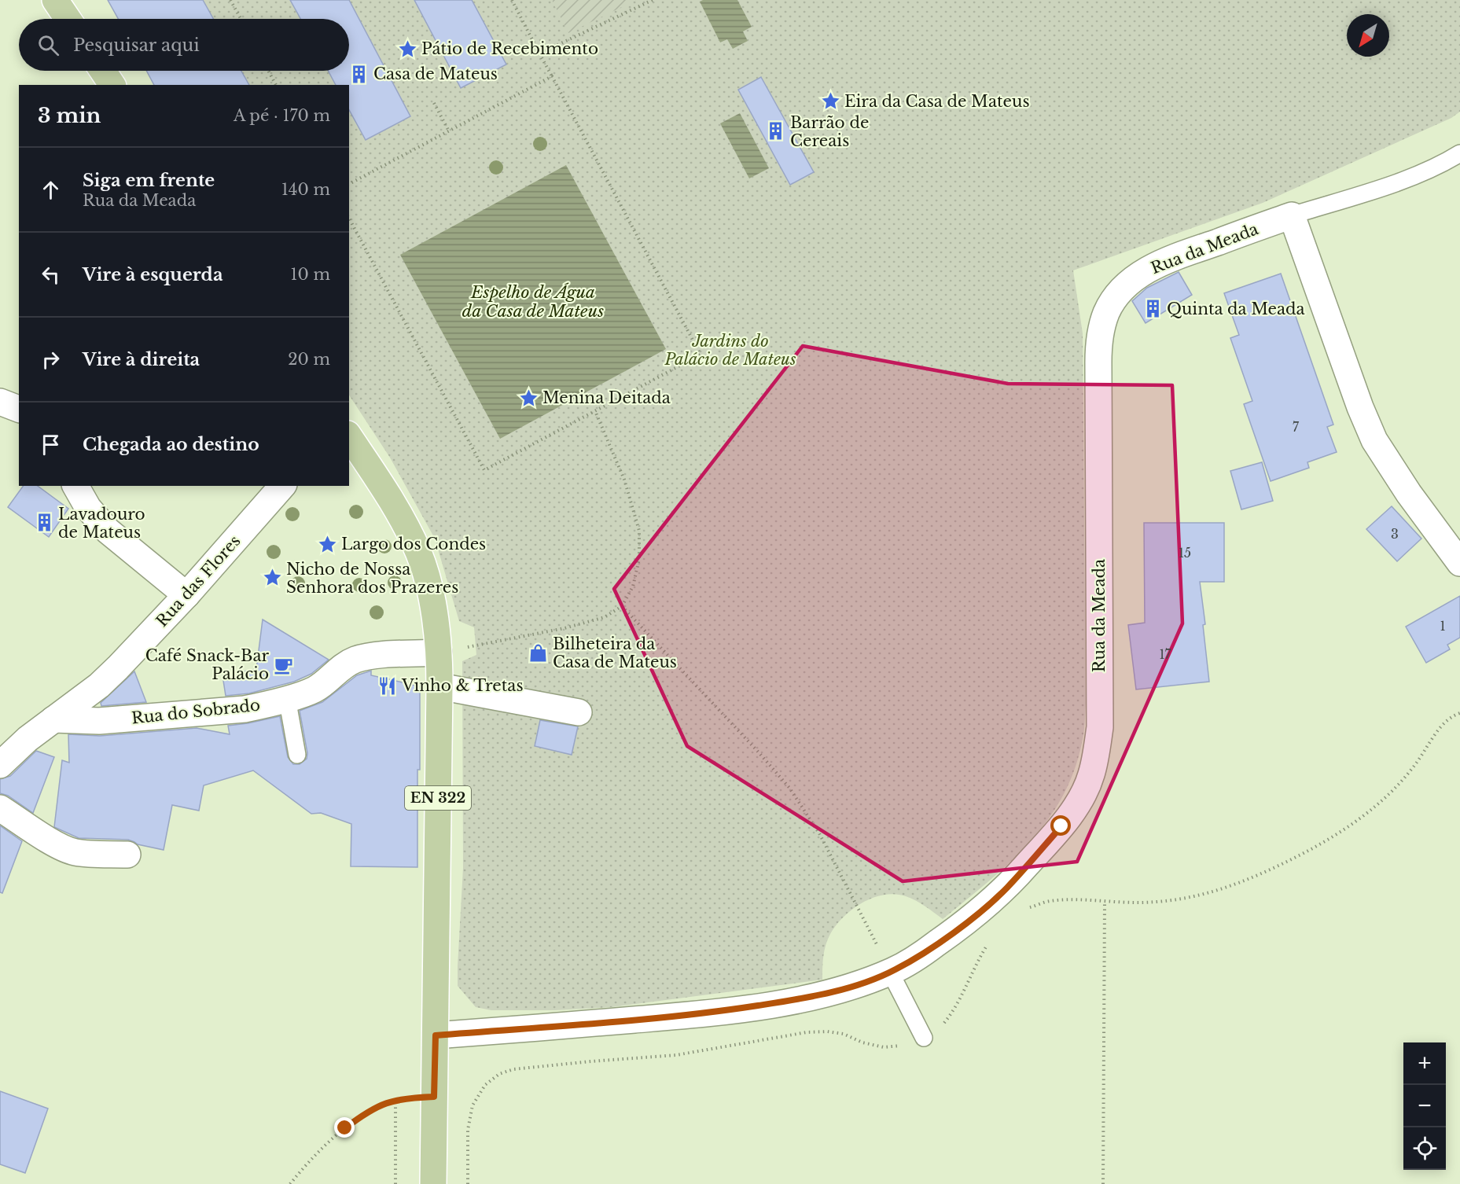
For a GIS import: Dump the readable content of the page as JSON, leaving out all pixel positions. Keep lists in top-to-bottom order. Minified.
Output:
{"streets":{"main road":["EN 322"],"street":["Rua da Meada","Rua das Flores","Rua do Sobrado"]},"crossings":[["Rua da Meada","EN 322"],["Rua das Flores","Rua do Sobrado"],["Rua do Sobrado","EN 322"]],"water":["Espelho de Água da Casa de Mateus"],"parks":["Jardins do Palácio de Mateus"],"places":{"place":["Pátio de Recebimento","Eira da Casa de Mateus","Menina Deitada","Largo dos Condes","Nicho de Nossa Senhora dos Prazeres"],"building":["Casa de Mateus","Barrão de Cereais","Quinta da Meada","Lavadouro de Mateus"],"shop":["Bilheteira da Casa de Mateus"],"cafe":["Café Snack-Bar Palácio"],"restaurant":["Vinho & Tretas"]},"house_numbers":["7","3","15","1","17"],"north":"bottom left","page":{"search":"Pesquisar aqui","heading":["3 min","A pé · 170 m"],"list":[["Siga em frente","Rua da Meada","140 m"],["Vire à esquerda","10 m"],["Vire à direita","20 m"],"Chegada ao destino"],"map_buttons":["+","−"]}}
